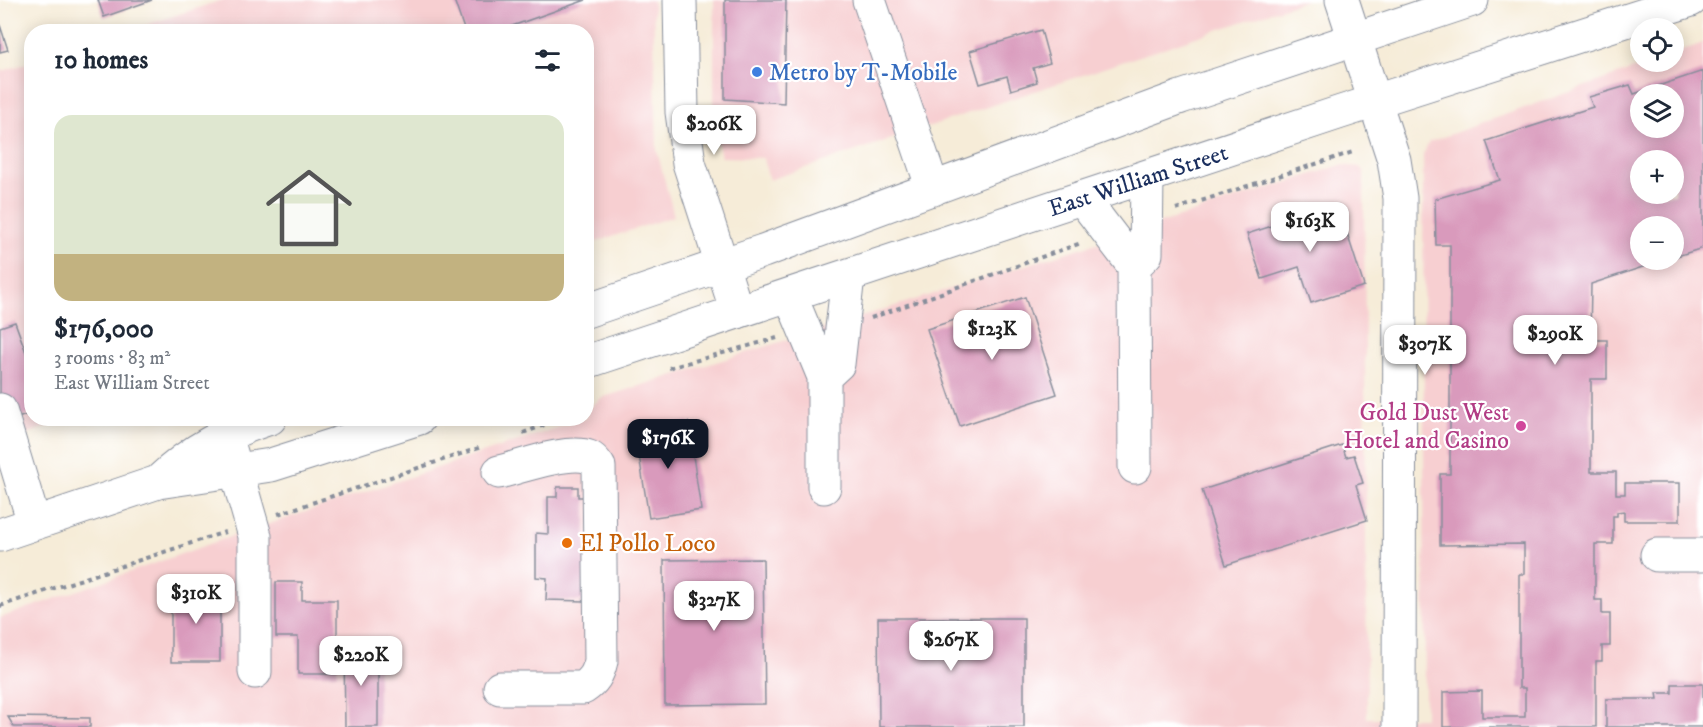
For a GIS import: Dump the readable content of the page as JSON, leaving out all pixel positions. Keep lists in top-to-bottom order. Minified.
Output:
{"streets":{"main road":["East William Street"]},"places":["Metro by T-Mobile","Gold Dust West Hotel and Casino","El Pollo Loco"],"page":{"map_buttons":["+","−"],"heading":"10 homes","list":[{"name":"$176,000","note":"3 rooms · 83 m² · East William Street"}],"price":["$206K","$163K","$123K","$290K","$307K","$176K","$310K","$327K","$267K","$220K"]}}
